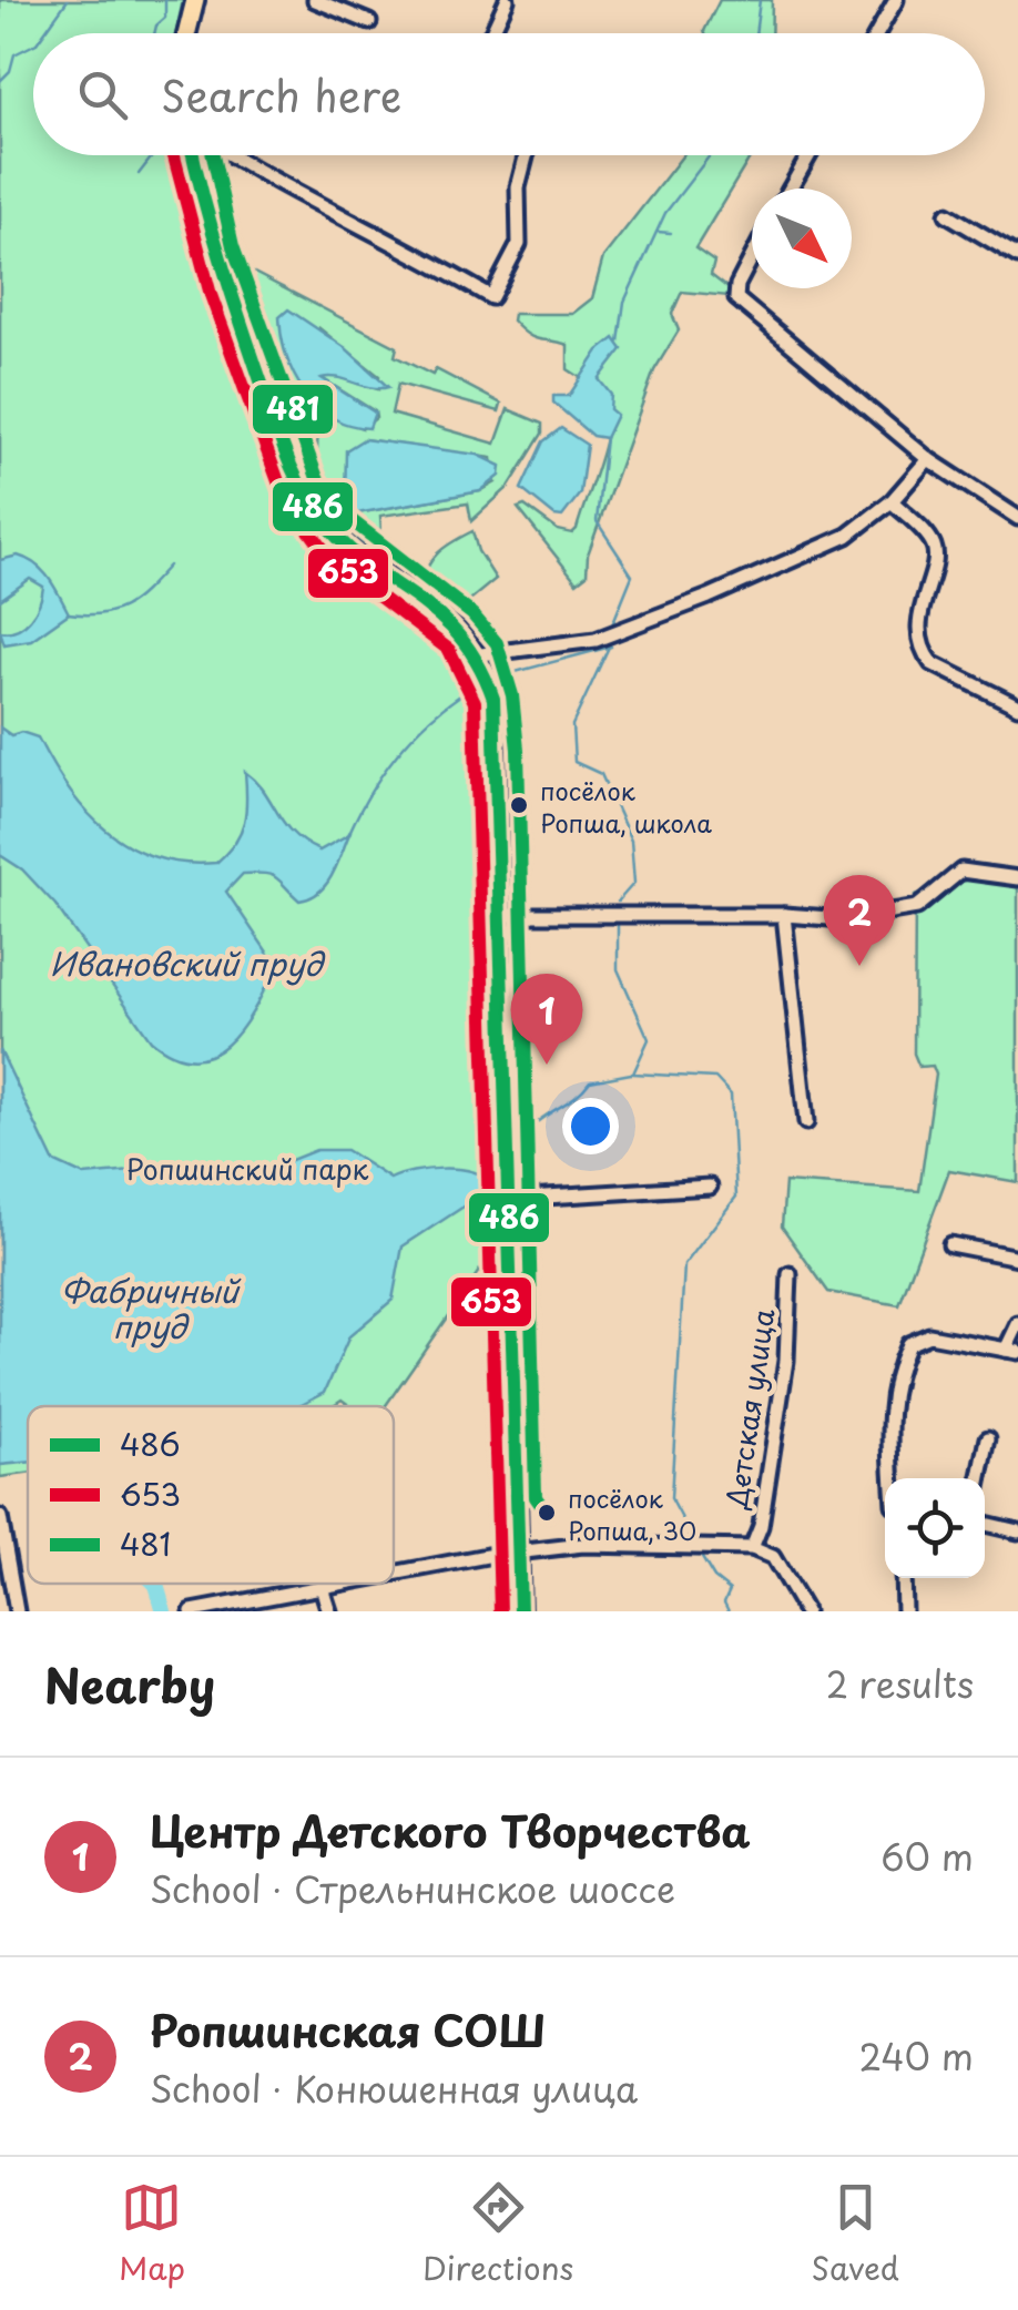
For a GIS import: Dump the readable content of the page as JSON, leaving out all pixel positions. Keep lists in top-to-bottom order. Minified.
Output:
{"streets":{"street":["Детская улица"]},"water":["Ивановский пруд","Фабричный пруд"],"parks":["Ропшинский парк"],"places":["посёлок Ропша, школа","посёлок Ропша, 30"],"lines":["transit line 486","transit line 653","transit line 481"],"legend":["486","653","481"],"north":"bottom right","page":{"search":"Search here","pins":["2","1"],"heading":["Nearby","2 results"],"list":[{"mark":"1","name":"Центр Детского Творчества","note":"School · Стрельнинское шоссе","value":"60 m"},{"mark":"2","name":"Ропшинская СОШ","note":"School · Конюшенная улица","value":"240 m"}],"nav":["Map","Directions","Saved"]}}
